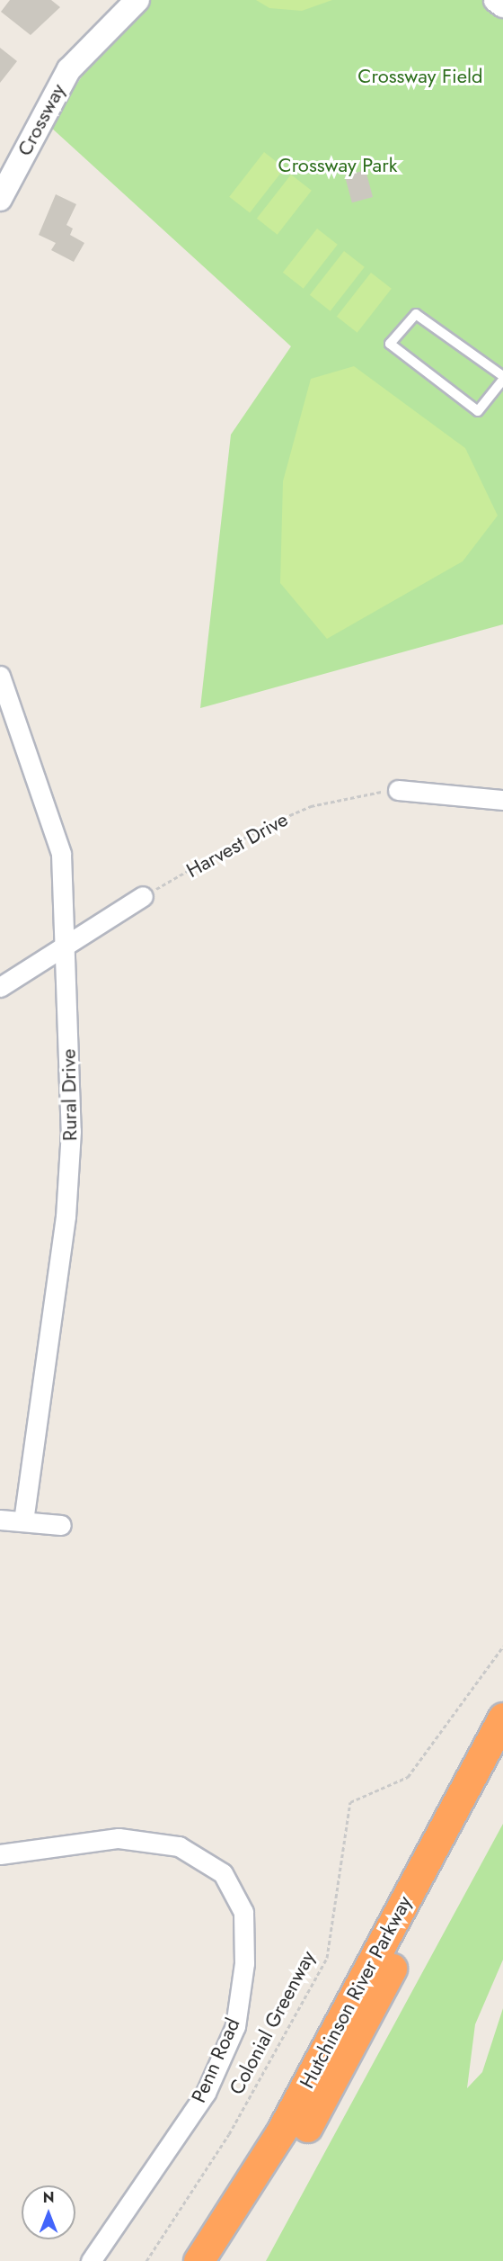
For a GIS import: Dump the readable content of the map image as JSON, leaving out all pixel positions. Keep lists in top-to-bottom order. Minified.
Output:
{"streets":{"highway":["Hutchinson River Parkway"],"street":["Crossway","Rural Drive","Penn Road"],"path":["Harvest Drive","Colonial Greenway"]},"parks":["Crossway Field","Crossway Park"],"north":"top"}
